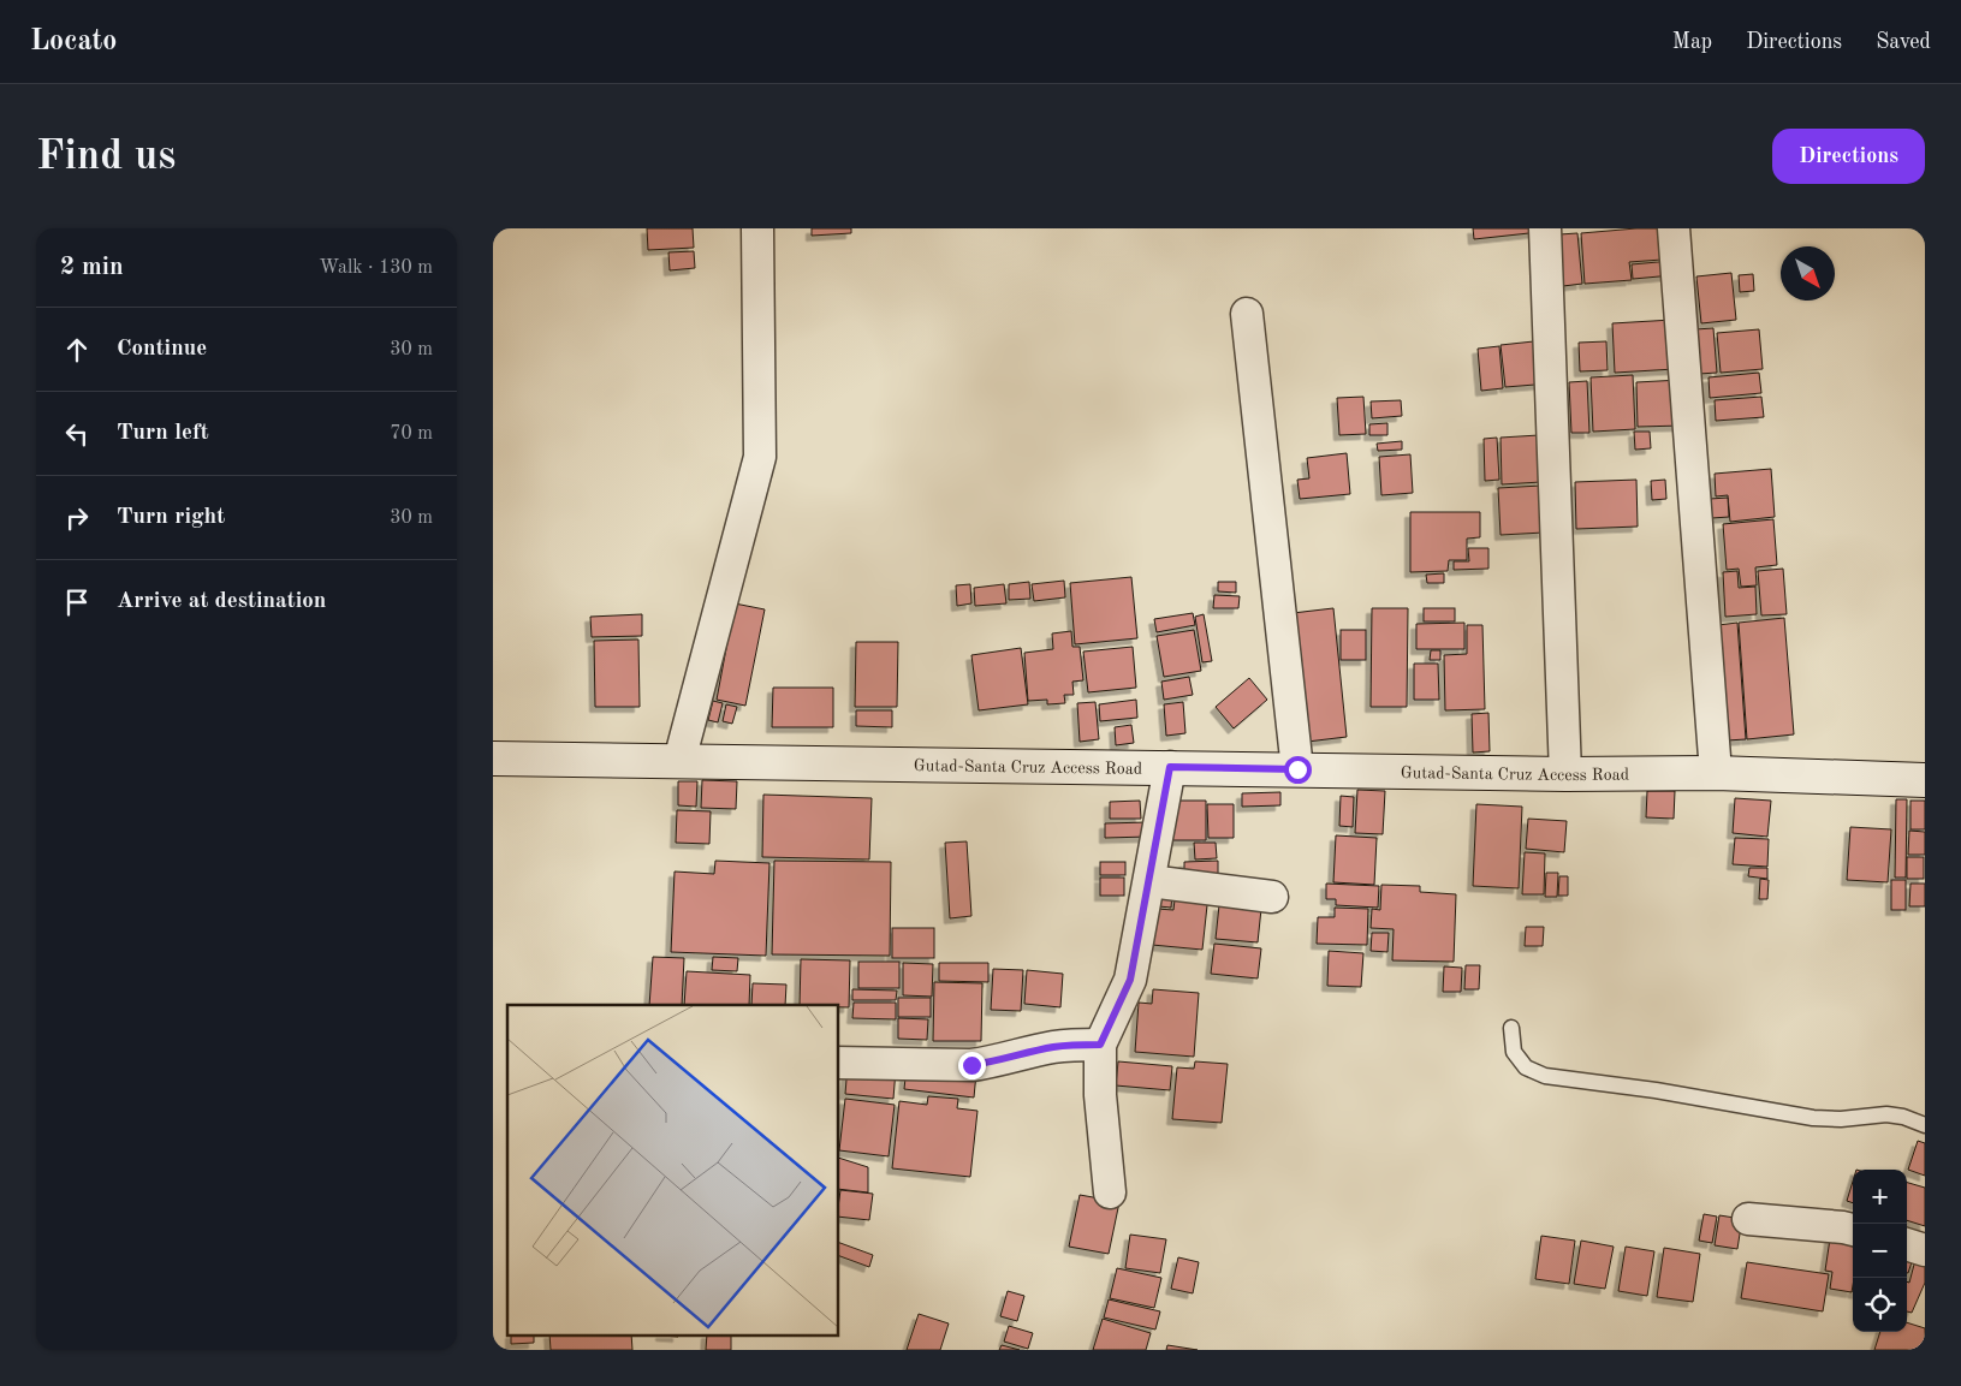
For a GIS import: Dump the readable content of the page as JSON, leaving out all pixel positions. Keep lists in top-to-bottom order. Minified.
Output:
{"streets":{"main road":["Gutad-Santa Cruz Access Road"]},"north":"bottom right","page":{"header":"Locato","nav":["Map","Directions","Saved"],"buttons":"Directions","title":"Find us","heading":["2 min","Walk · 130 m"],"list":[["Continue","30 m"],["Turn left","70 m"],["Turn right","30 m"],"Arrive at destination"],"map_buttons":["+","−"]}}
